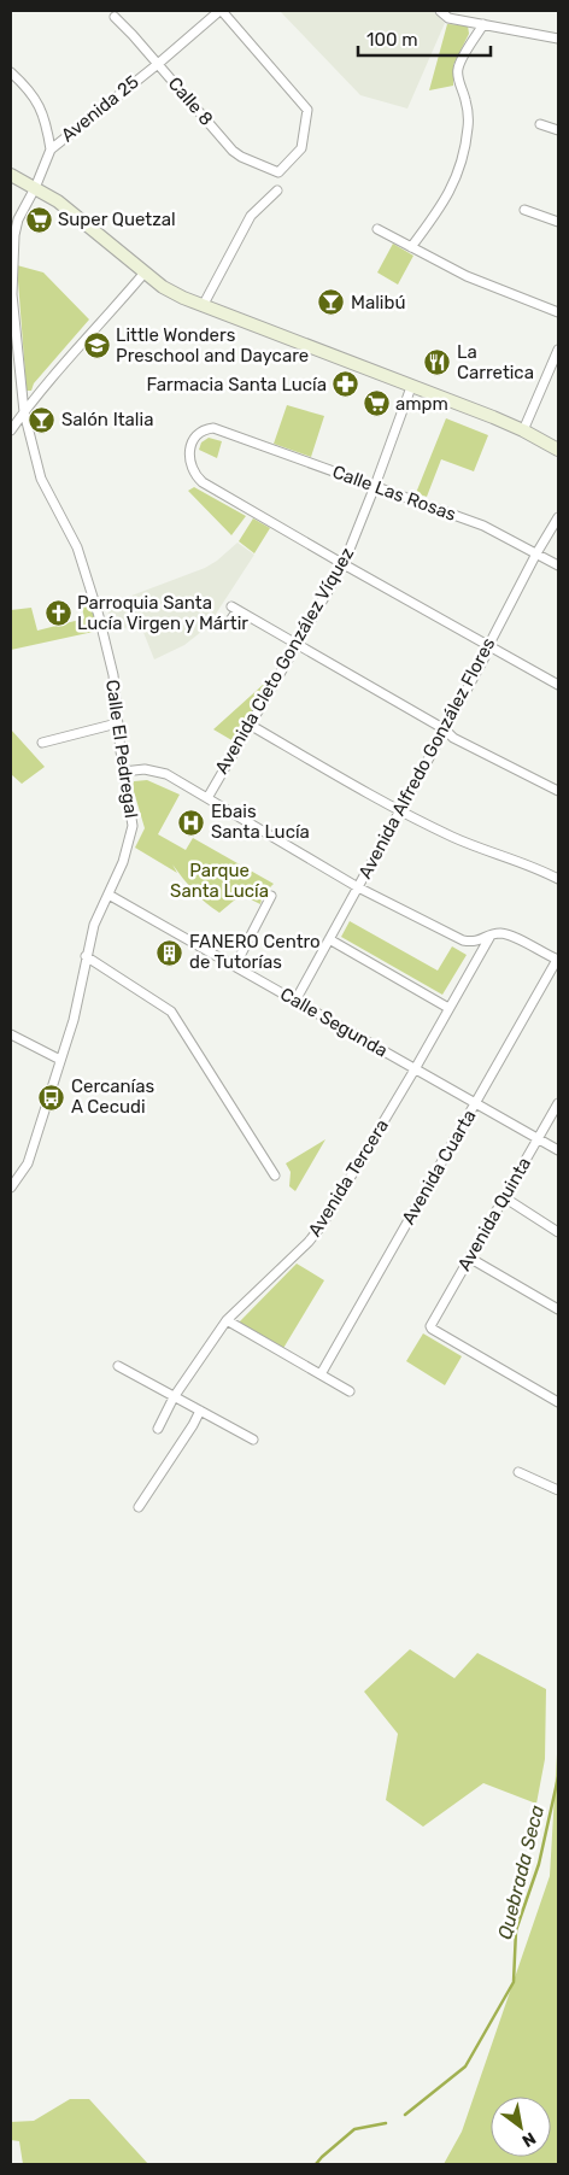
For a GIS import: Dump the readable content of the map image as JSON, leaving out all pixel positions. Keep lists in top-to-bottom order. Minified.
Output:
{"streets":{"street":["Calle 8","Avenida 25","Calle Las Rosas","Avenida Cleto González Víquez","Calle El Pedregal","Avenida Alfredo González Flores","Calle Segunda","Avenida Cuarta","Avenida Tercera","Avenida Quinta"]},"crossings":[["Calle 8","Avenida 25"],["Avenida 25","Calle El Pedregal"],["Calle Las Rosas","Avenida Cleto González Víquez"],["Calle Las Rosas","Avenida Alfredo González Flores"],["Calle El Pedregal","Calle Segunda"],["Avenida Alfredo González Flores","Calle Segunda"],["Calle Segunda","Avenida Cuarta"],["Calle Segunda","Avenida Tercera"],["Calle Segunda","Avenida Quinta"]],"water":["Quebrada Seca"],"parks":["Parque Santa Lucía"],"places":{"supermarket":["Super Quetzal","ampm"],"bar":["Malibú","Salón Italia"],"school or university":["Little Wonders Preschool and Daycare"],"restaurant":["La Carretica"],"pharmacy":["Farmacia Santa Lucía"],"church":["Parroquia Santa Lucía Virgen y Mártir"],"hospital":["Ebais Santa Lucía"],"building":["FANERO Centro de Tutorías"],"bus stop":["Cercanías A Cecudi"]},"scale_bar":"100 m","north":"bottom right"}
